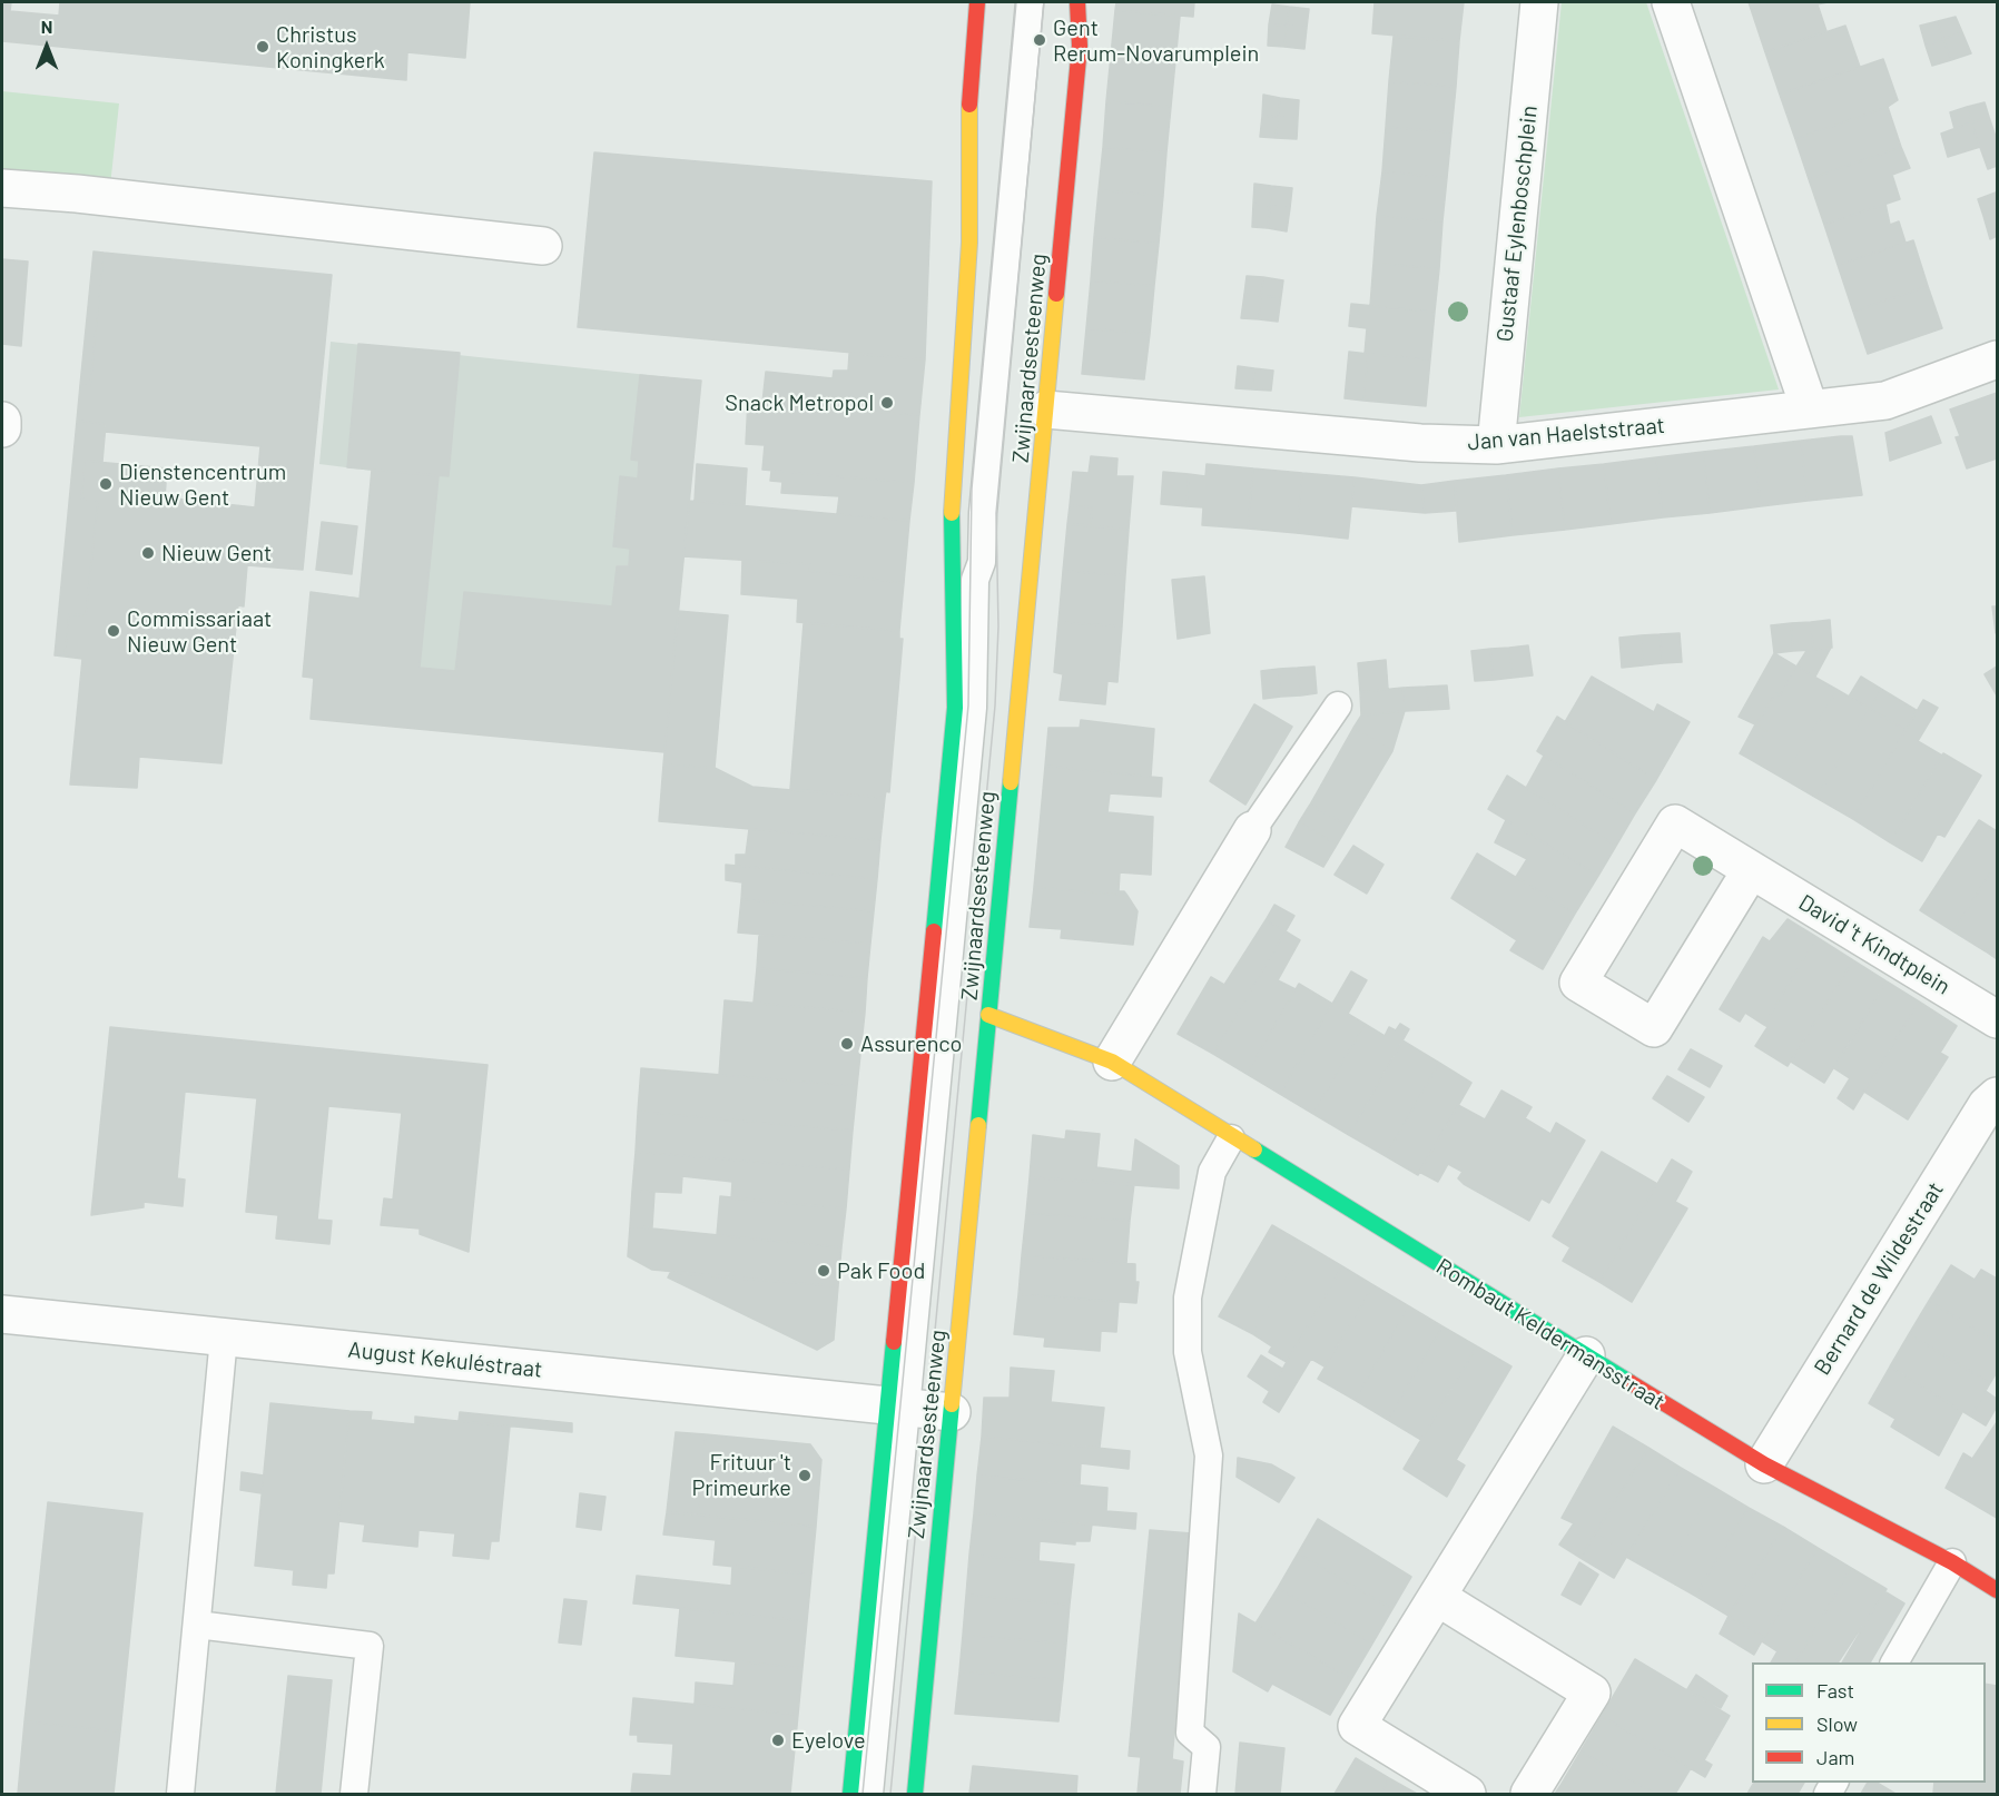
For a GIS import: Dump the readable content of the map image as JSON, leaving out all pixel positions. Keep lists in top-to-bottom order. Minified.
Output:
{"streets":{"street":["Gustaaf Eylenboschplein","Zwijnaardsesteenweg","Jan van Haelststraat","David 't Kindtplein","Bernard de Wildestraat","Rombaut Keldermansstraat","August Kekuléstraat"]},"crossings":[["Gustaaf Eylenboschplein","Jan van Haelststraat"],["Zwijnaardsesteenweg","Jan van Haelststraat"],["Zwijnaardsesteenweg","Rombaut Keldermansstraat"],["Zwijnaardsesteenweg","August Kekuléstraat"],["Bernard de Wildestraat","Rombaut Keldermansstraat"]],"places":["Gent Rerum-Novarumplein","Christus Koningkerk","Snack Metropol","Dienstencentrum Nieuw Gent","Nieuw Gent","Commissariaat Nieuw Gent","Assurenco","Pak Food","Frituur 't Primeurke","Eyelove"],"legend":["Fast","Slow","Jam"],"north":"top"}
